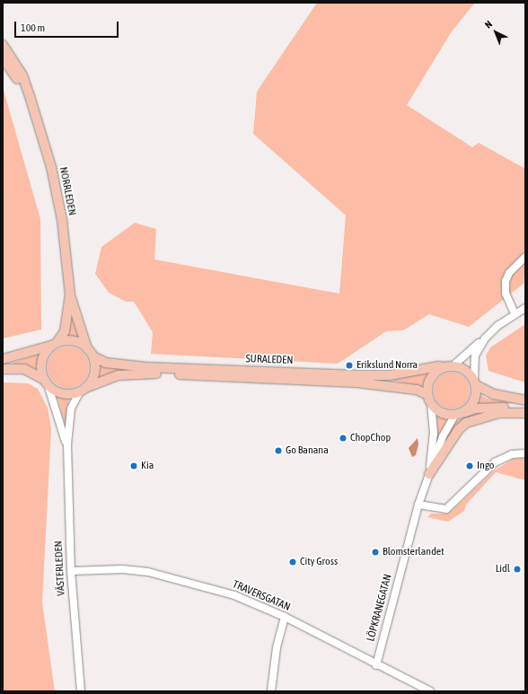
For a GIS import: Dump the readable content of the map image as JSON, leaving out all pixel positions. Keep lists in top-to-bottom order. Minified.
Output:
{"streets":{"main road":["NORRLEDEN","SURALEDEN"],"street":["VÄSTERLEDEN","TRAVERSGATAN","LÖPKRANEGATAN"]},"crossings":[["NORRLEDEN","SURALEDEN"],["NORRLEDEN","VÄSTERLEDEN"],["SURALEDEN","VÄSTERLEDEN"],["SURALEDEN","LÖPKRANEGATAN"],["VÄSTERLEDEN","TRAVERSGATAN"],["TRAVERSGATAN","LÖPKRANEGATAN"]],"places":["Erikslund Norra","ChopChop","Go Banana","Kia","Ingo","Blomsterlandet","City Gross","Lidl"],"scale_bar":"100 m","north":"top left"}
